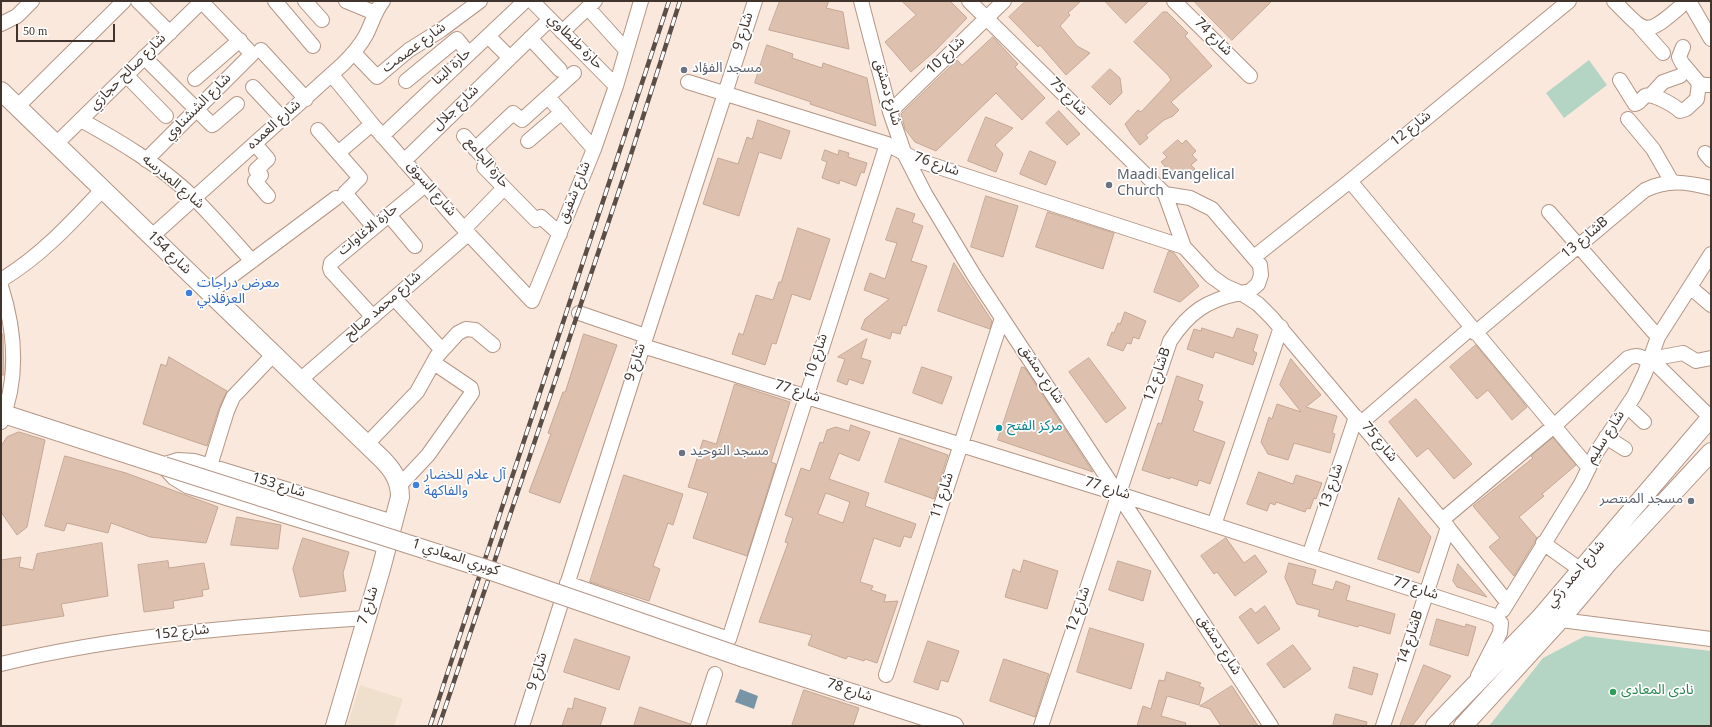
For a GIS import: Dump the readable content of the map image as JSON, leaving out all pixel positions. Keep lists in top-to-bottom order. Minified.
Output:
{"streets":{"street":["شارع 9","شارع 74","حارة طنطاوي","شارع عصمت","شارع 10","حارة البنا","شارع صالح حجازي","شارع دمشق","شارع 75","شارع الششناوي","شارع جلال","شارع العمده","شارع 12","حارة الجامع","شارع 76","شارع المدرسه","شارع السوق","شارع شفيق","حارة الاغاوات","شارع 13B","شارع 154","شارع محمد صالح","شارع 12B","شارع 77","شارع سليم","شارع 153","شارع 13","شارع 11","كوبري المعادي 1","شارع احمد زكي","شارع 7","شارع 152","شارع 14B","شارع 78"]},"crossings":[["شارع 9","شارع 10"],["شارع 9","شارع 76"],["شارع 9","شارع 77"],["حارة طنطاوي","شارع جلال"],["حارة طنطاوي","شارع شفيق"],["شارع عصمت","شارع العمده"],["شارع 10","شارع دمشق"],["شارع 10","شارع 75"],["شارع 10","شارع 76"],["شارع 10","شارع 77"],["حارة البنا","شارع السوق"],["شارع صالح حجازي","شارع المدرسه"],["شارع صالح حجازي","شارع 154"],["شارع دمشق","شارع 12"],["شارع دمشق","شارع 76"],["شارع دمشق","شارع 12B"],["شارع دمشق","شارع 77"],["شارع دمشق","شارع 11"],["شارع 75","شارع 76"],["شارع 75","شارع 13B"],["شارع 75","شارع 12B"],["شارع 75","شارع سليم"],["شارع 75","شارع 13"],["شارع 75","شارع 14B"],["شارع الششناوي","شارع المدرسه"],["شارع جلال","شارع السوق"],["شارع العمده","شارع المدرسه"],["شارع العمده","شارع السوق"],["شارع العمده","شارع 154"],["شارع 12","شارع 12B"],["شارع 12","شارع 77"],["حارة الجامع","شارع شفيق"],["حارة الجامع","شارع محمد صالح"],["شارع السوق","شارع شفيق"],["شارع السوق","حارة الاغاوات"],["شارع السوق","شارع محمد صالح"],["حارة الاغاوات","شارع محمد صالح"],["شارع 13B","شارع 13"],["شارع 154","شارع محمد صالح"],["شارع 154","شارع 7"],["شارع 12B","شارع 77"],["شارع 77","شارع سليم"],["شارع 77","شارع 13"],["شارع 77","شارع 11"],["شارع 77","شارع 14B"],["شارع 153","كوبري المعادي 1"],["شارع 153","شارع 7"],["كوبري المعادي 1","شارع 78"],["شارع 7","شارع 152"]],"places":["مسجد الفؤاد","Maadi Evangelical Church","معرض دراجات العزقلاني","مركز الفتح","مسجد التوحيد","آل علام للخضار والفاكهة","مسجد المنتصر","نادى المعادى"],"scale_bar":"50 m"}
